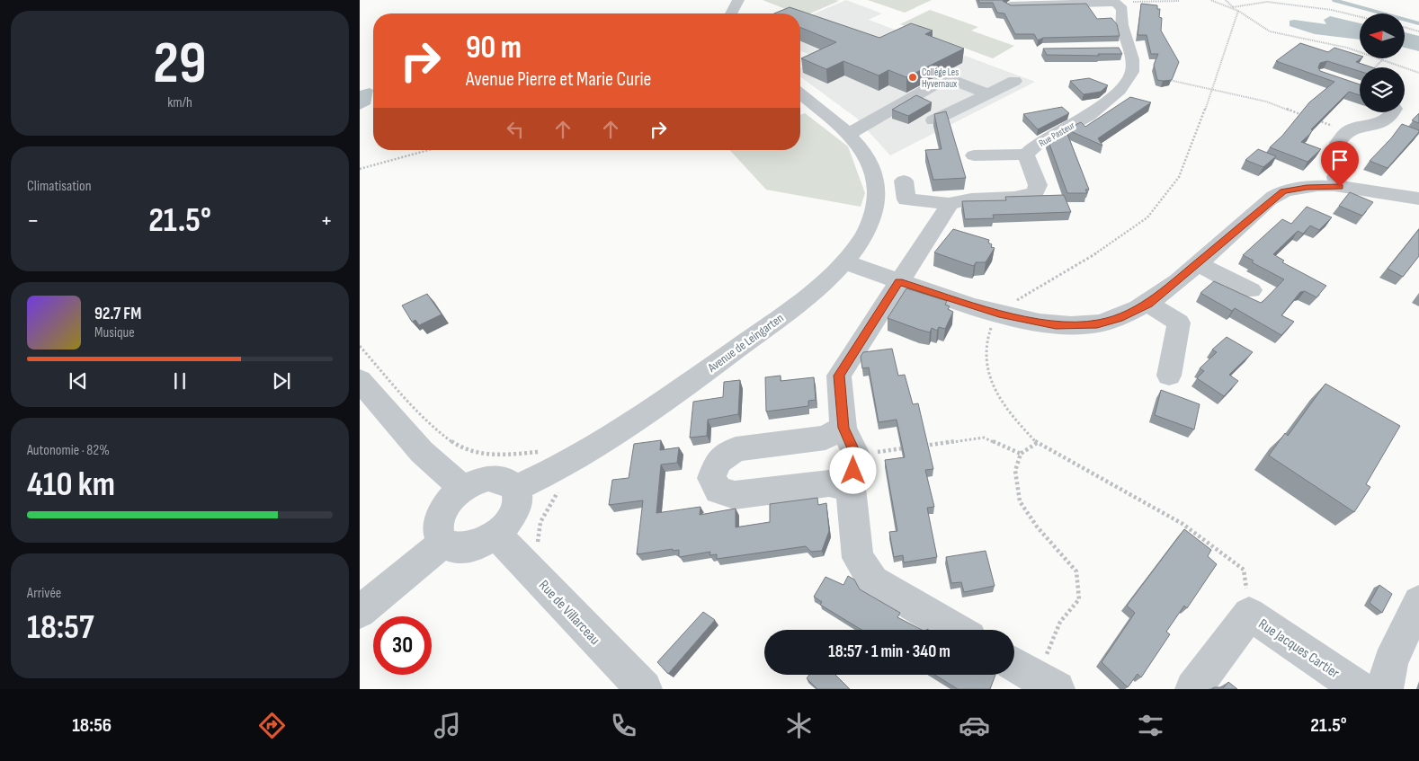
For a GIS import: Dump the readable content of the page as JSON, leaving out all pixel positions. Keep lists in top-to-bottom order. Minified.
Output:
{"streets":{"street":["Rue Pasteur","Avenue de Leingarten","Rue de Villarceau","Rue Jacques Cartier"]},"crossings":[["Avenue de Leingarten","Rue de Villarceau"]],"places":["Collège Les Hyvernaux"],"north":"left","page":{"tile":[["29","km/h"],"Climatisation",["Autonomie · 82%","410 km"],["Arrivée","18:57"]],"turn":["90 m","Avenue Pierre et Marie Curie"],"heat":["−","21.5°","+"],"song":["92.7 FM","Musique"],"limit":"30","trip":"18:57 · 1 min · 340 m","tabs":["18:56","21.5°"]}}
